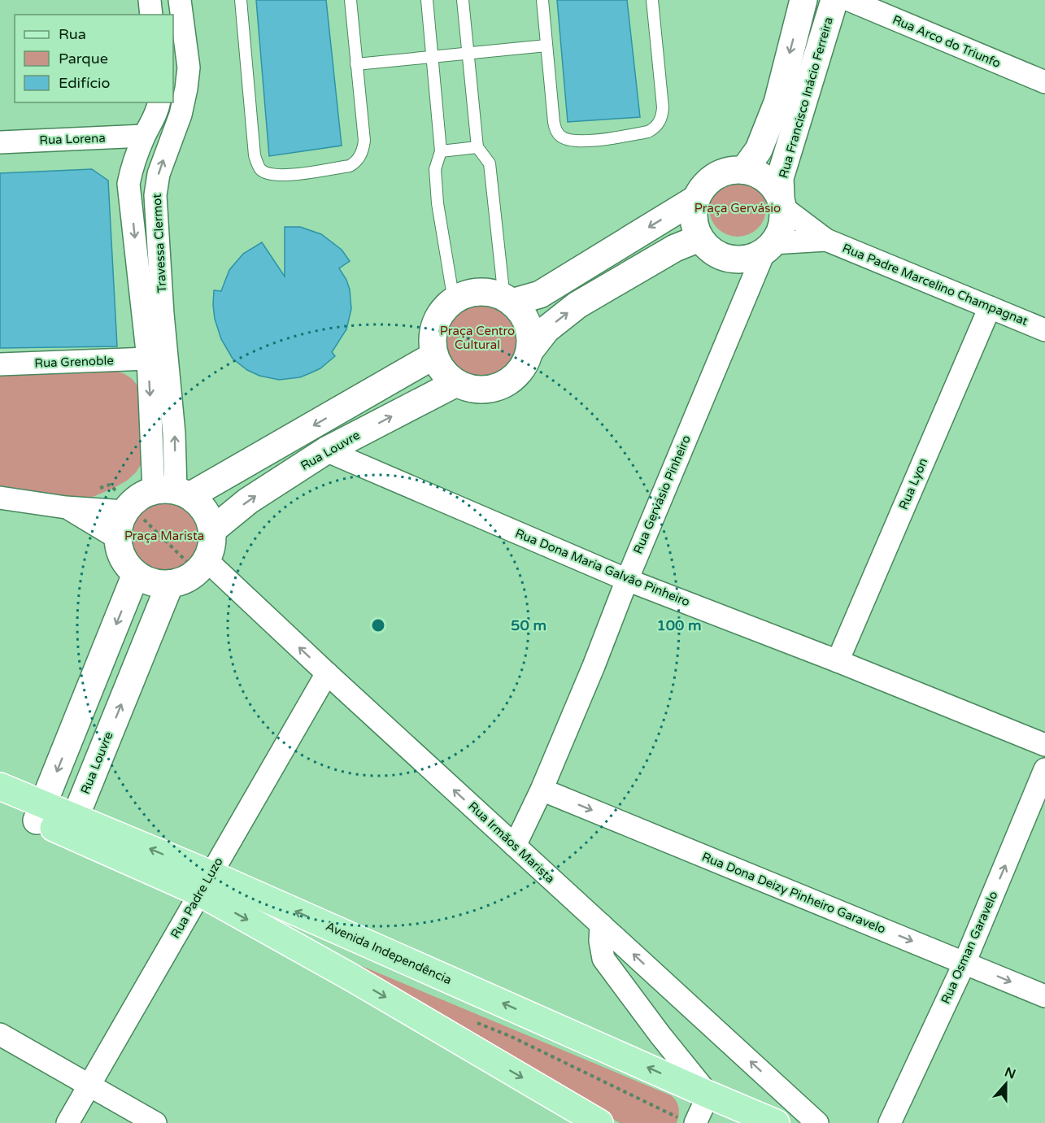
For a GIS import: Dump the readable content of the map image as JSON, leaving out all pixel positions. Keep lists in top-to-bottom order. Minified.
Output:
{"streets":{"main road":["Avenida Independência"],"street":["Rua Arco do Triunfo","Rua Francisco Inácio Ferreira","Rua Lorena","Travessa Clermot","Rua Padre Marcelino Champagnat","Rua Grenoble","Rua Louvre","Rua Lyon","Rua Gervásio Pinheiro","Rua Dona Maria Galvão Pinheiro","Rua Irmãos Marista","Rua Dona Deizy Pinheiro Garavelo","Rua Padre Luzo","Rua Osman Garavelo"]},"crossings":[["Rua Francisco Inácio Ferreira","Rua Padre Marcelino Champagnat"],["Rua Francisco Inácio Ferreira","Rua Gervásio Pinheiro"],["Rua Lorena","Travessa Clermot"],["Travessa Clermot","Rua Grenoble"],["Travessa Clermot","Rua Louvre"],["Travessa Clermot","Rua Irmãos Marista"],["Rua Padre Marcelino Champagnat","Rua Lyon"],["Rua Padre Marcelino Champagnat","Rua Gervásio Pinheiro"],["Rua Louvre","Rua Dona Maria Galvão Pinheiro"],["Rua Louvre","Rua Irmãos Marista"],["Rua Louvre","Avenida Independência"],["Rua Lyon","Rua Dona Maria Galvão Pinheiro"],["Rua Gervásio Pinheiro","Rua Dona Maria Galvão Pinheiro"],["Rua Gervásio Pinheiro","Rua Irmãos Marista"],["Rua Gervásio Pinheiro","Rua Dona Deizy Pinheiro Garavelo"],["Rua Irmãos Marista","Rua Padre Luzo"],["Rua Dona Deizy Pinheiro Garavelo","Rua Osman Garavelo"],["Rua Padre Luzo","Avenida Independência"]],"one_way":["Rua Irmãos Marista","Rua Dona Deizy Pinheiro Garavelo","Rua Osman Garavelo"],"parks":["Praça Gervásio","Praça Centro Cultural","Praça Marista"],"legend":["Rua","Parque","Edifício"],"north":"top","rings":["50 m","100 m"]}
